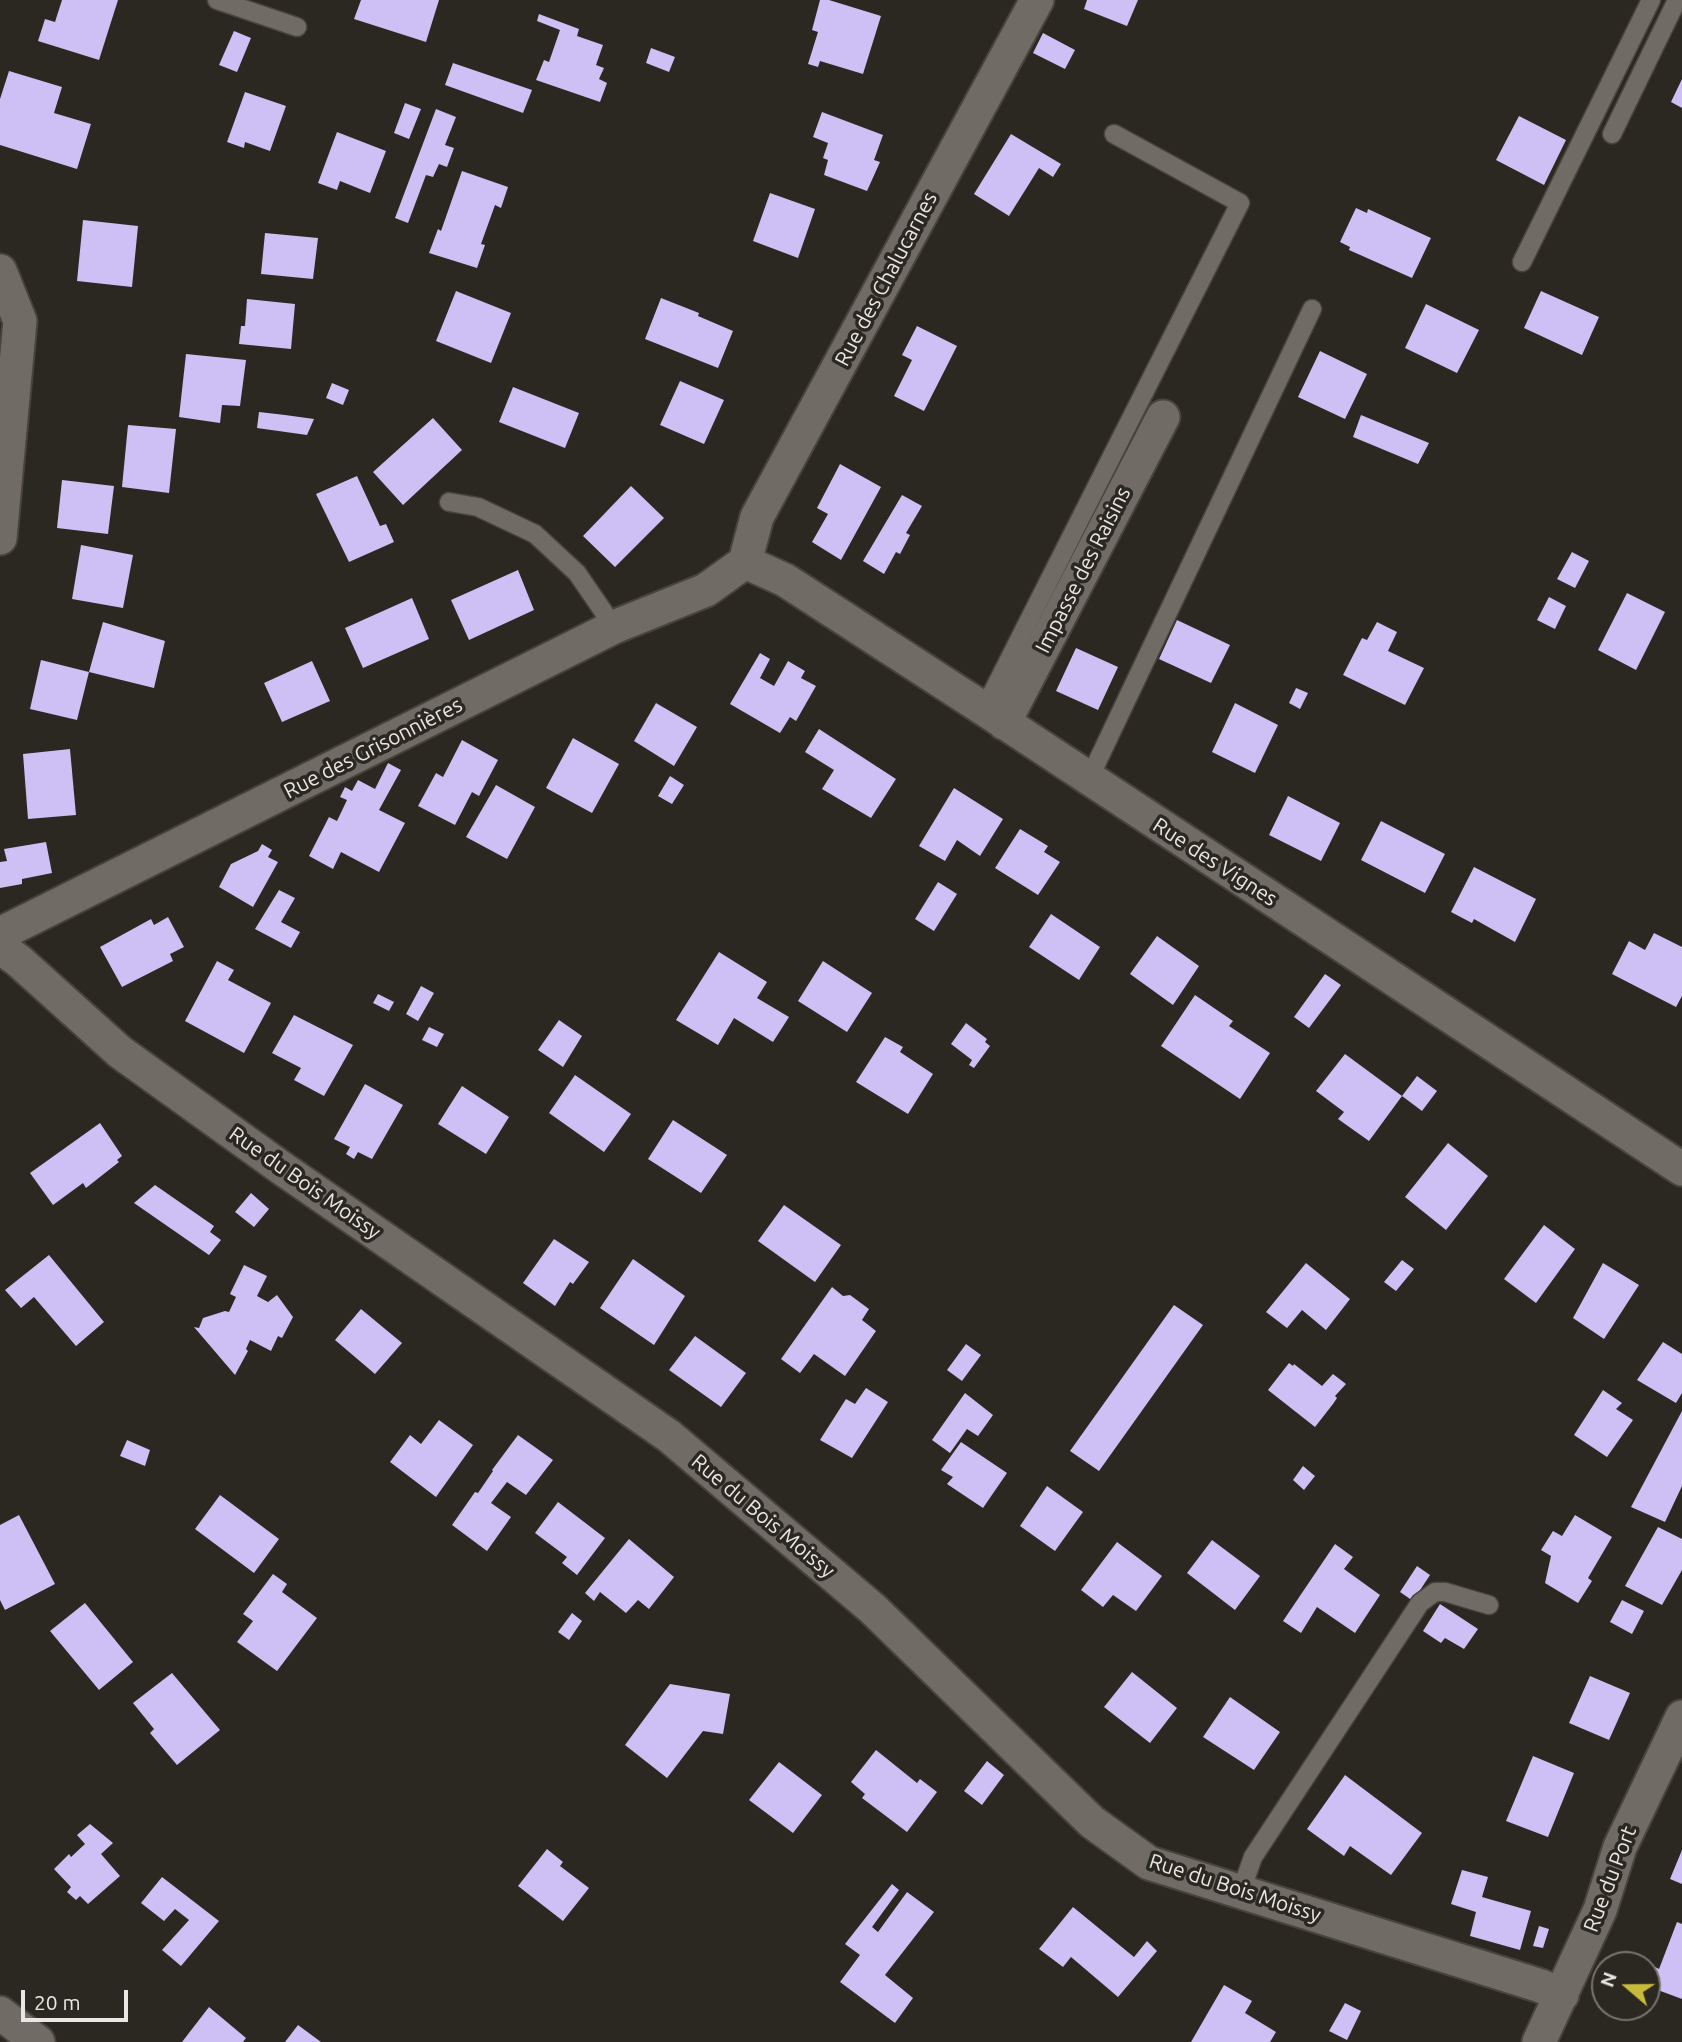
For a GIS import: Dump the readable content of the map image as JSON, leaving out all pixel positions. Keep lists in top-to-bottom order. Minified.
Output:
{"streets":{"street":["Rue des Chalucarnes","Impasse des Raisins","Rue des Grisonnières","Rue des Vignes","Rue du Bois Moissy","Rue du Port"]},"crossings":[["Rue des Chalucarnes","Rue des Grisonnières"],["Rue des Chalucarnes","Rue des Vignes"],["Impasse des Raisins","Rue des Vignes"],["Rue des Grisonnières","Rue des Vignes"],["Rue du Bois Moissy","Rue du Port"]],"scale_bar":"20 m","north":"left"}
